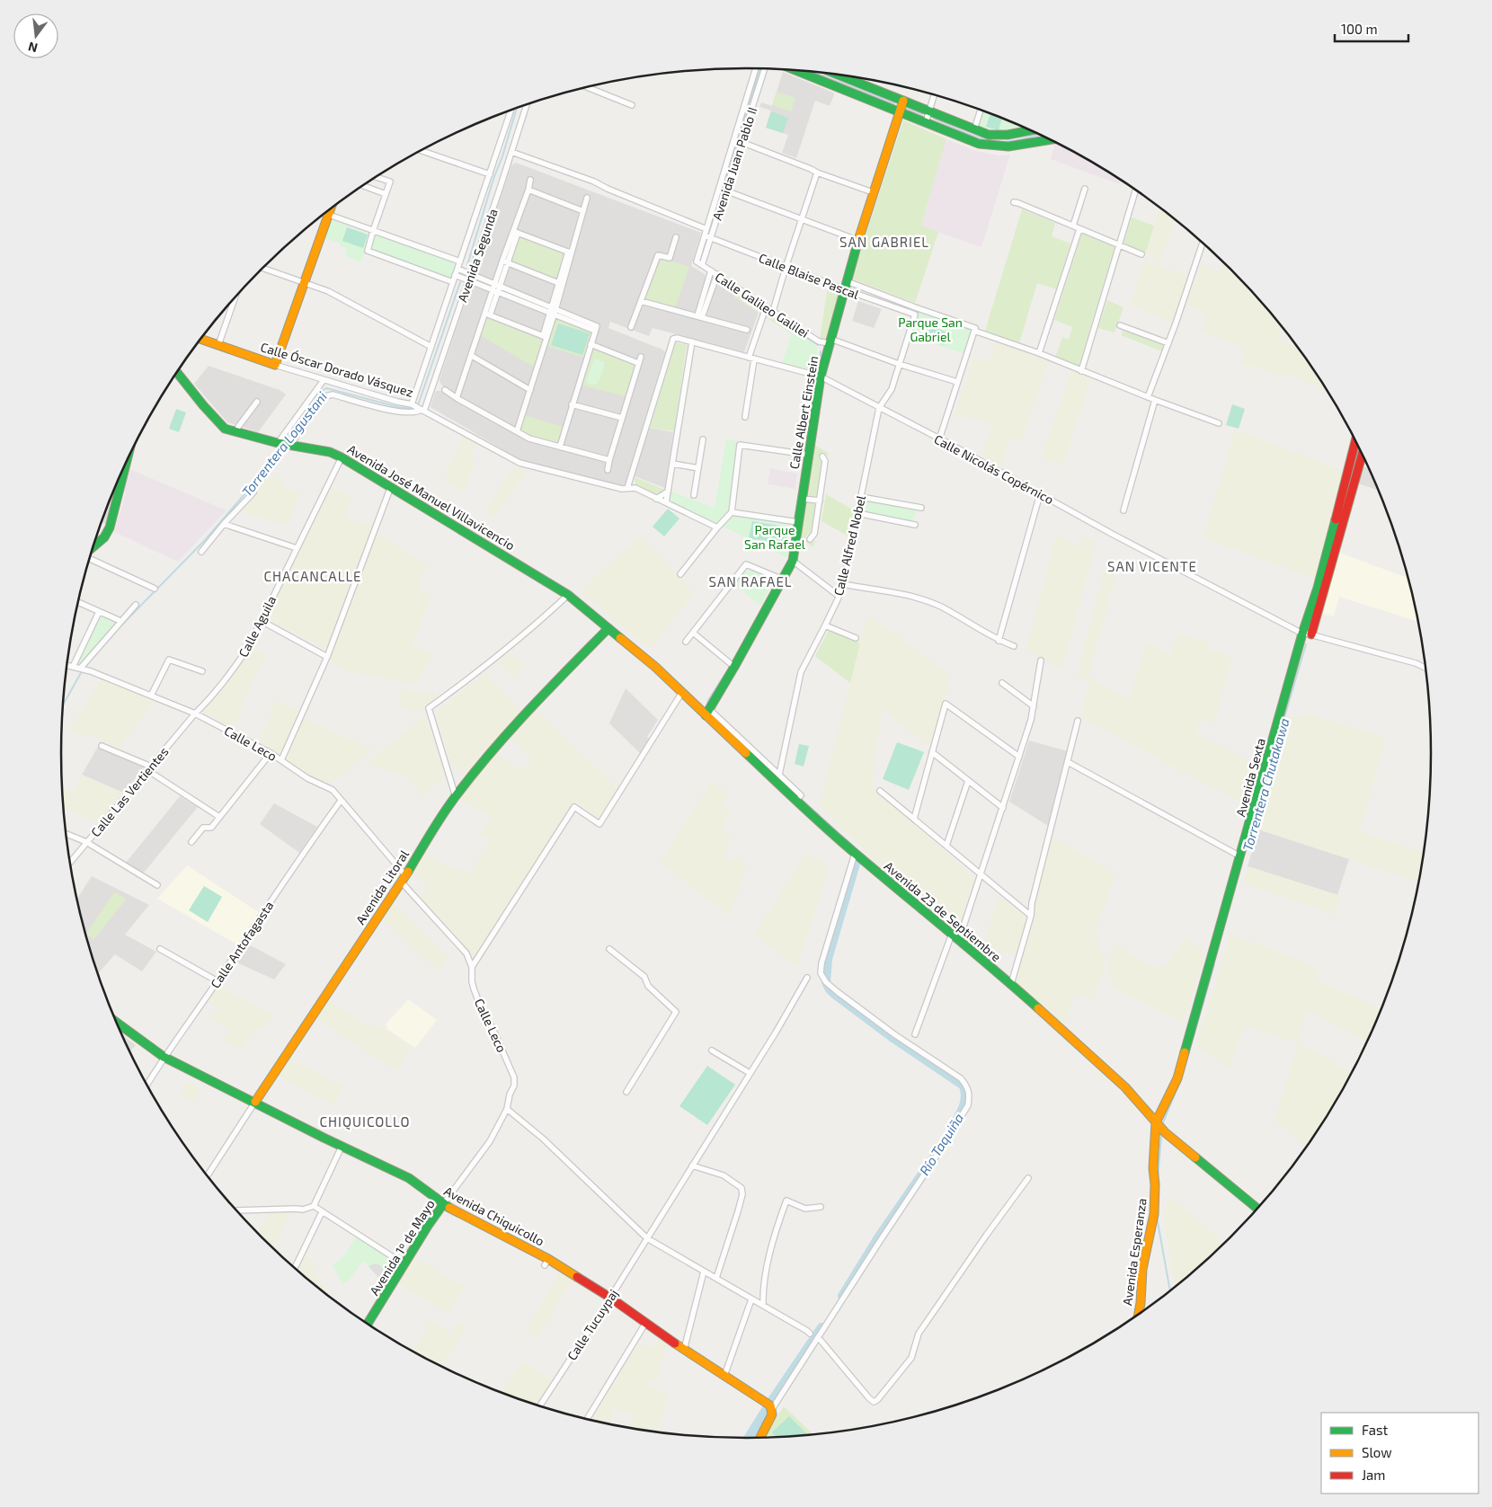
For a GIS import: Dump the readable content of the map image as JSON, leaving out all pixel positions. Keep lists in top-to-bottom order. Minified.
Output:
{"streets":{"main road":["Calle Óscar Dorado Vásquez","Calle Albert Einstein","Avenida José Manuel Villavicencio","Avenida Sexta","Avenida Litoral","Avenida 23 de Septiembre","Avenida Chiquicollo","Avenida 1º de Mayo","Avenida Esperanza"],"street":["Avenida Juan Pablo II","Avenida Segunda","Calle Blaise Pascal","Calle Galileo Galilei","Calle Nicolás Copérnico","Calle Alfred Nobel","Calle Aguila","Calle Leco","Calle Las Vertientes","Calle Antofagasta","Calle Tucuypaj"]},"crossings":[["Avenida Juan Pablo II","Calle Blaise Pascal"],["Avenida Juan Pablo II","Calle Galileo Galilei"],["Avenida Segunda","Calle Óscar Dorado Vásquez"],["Calle Blaise Pascal","Calle Albert Einstein"],["Calle Blaise Pascal","Calle Alfred Nobel"],["Calle Galileo Galilei","Calle Albert Einstein"],["Calle Galileo Galilei","Calle Alfred Nobel"],["Calle Óscar Dorado Vásquez","Calle Nicolás Copérnico"],["Calle Albert Einstein","Calle Nicolás Copérnico"],["Calle Albert Einstein","Avenida 23 de Septiembre"],["Calle Nicolás Copérnico","Calle Alfred Nobel"],["Calle Nicolás Copérnico","Avenida Sexta"],["Avenida José Manuel Villavicencio","Calle Aguila"],["Avenida José Manuel Villavicencio","Avenida Litoral"],["Avenida José Manuel Villavicencio","Avenida 23 de Septiembre"],["Calle Aguila","Calle Leco"],["Calle Aguila","Calle Las Vertientes"],["Calle Leco","Calle Las Vertientes"],["Calle Leco","Avenida Litoral"],["Calle Leco","Calle Antofagasta"],["Calle Leco","Avenida 1º de Mayo"],["Avenida Sexta","Avenida 23 de Septiembre"],["Avenida Sexta","Avenida Esperanza"],["Avenida Litoral","Avenida 23 de Septiembre"],["Avenida Litoral","Avenida Chiquicollo"],["Avenida 23 de Septiembre","Avenida Esperanza"],["Calle Antofagasta","Avenida Chiquicollo"],["Avenida Chiquicollo","Avenida 1º de Mayo"],["Avenida Chiquicollo","Calle Tucuypaj"]],"districts":["SAN GABRIEL","SAN VICENTE","CHACANCALLE","SAN RAFAEL","CHIQUICOLLO"],"water":["Torrentera Logustani","Torrentera Chutakawa","Río Taquiña"],"parks":["Parque San Gabriel","Parque San Rafael"],"legend":["Fast","Slow","Jam"],"scale_bar":"100 m","north":"bottom"}
